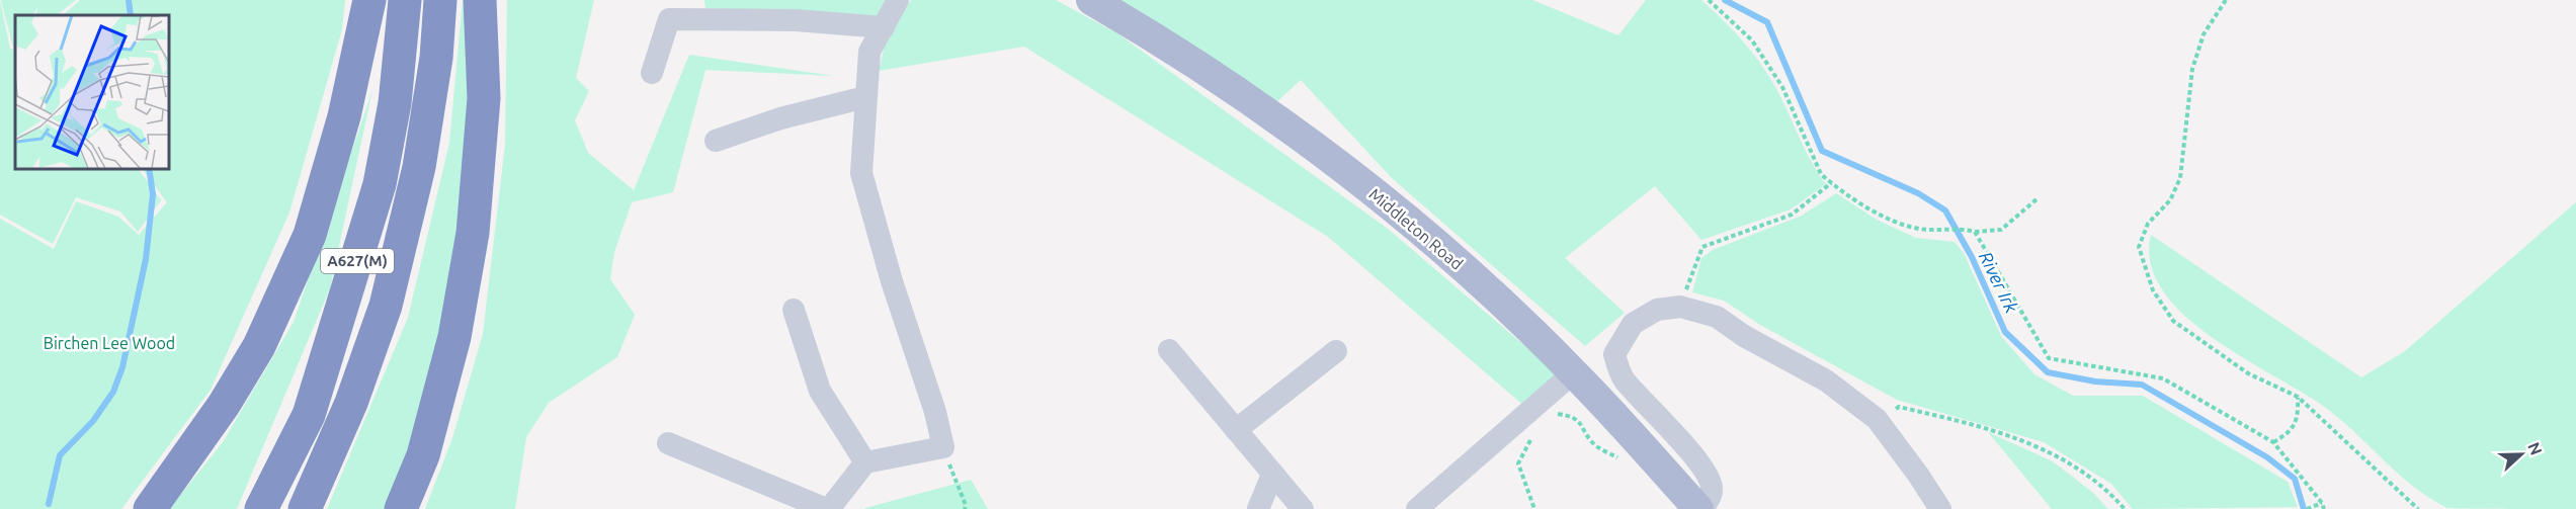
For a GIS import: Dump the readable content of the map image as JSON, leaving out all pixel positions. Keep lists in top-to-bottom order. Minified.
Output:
{"streets":{"highway":["A627(M)"],"main road":["Middleton Road"]},"water":["River Irk"],"parks":["Birchen Lee Wood"],"north":"right"}
